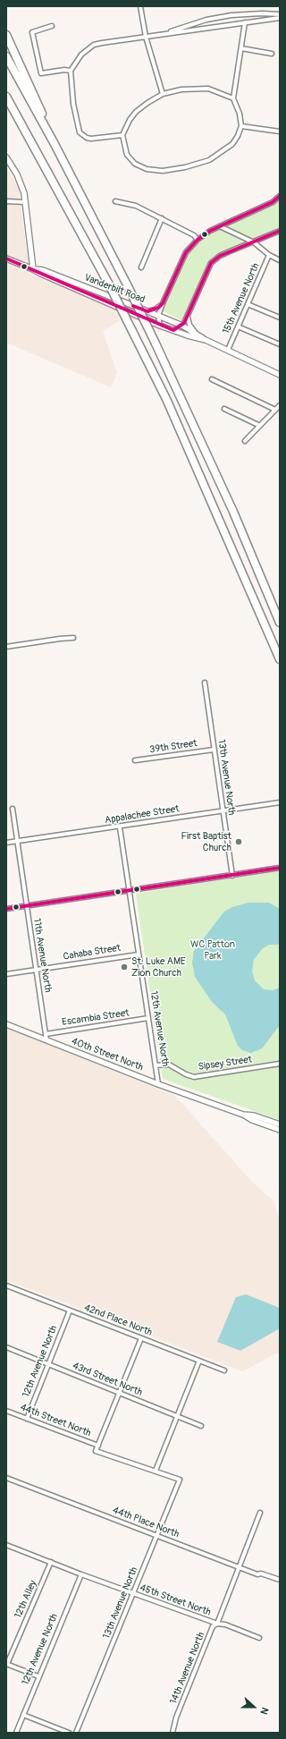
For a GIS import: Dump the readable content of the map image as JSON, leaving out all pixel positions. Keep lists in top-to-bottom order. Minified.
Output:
{"streets":{"street":["Vanderbilt Road","15th Avenue North","39th Street","13th Avenue North","Appalachee Street","Cahaba Street","11th Avenue North","Escambia Street","12th Avenue North","40th Street North","Sipsey Street","42nd Place North","43rd Street North","44th Street North","44th Place North","12th Alley","45th Street North","14th Avenue North"]},"crossings":[["Vanderbilt Road","15th Avenue North"],["39th Street","13th Avenue North"],["13th Avenue North","Appalachee Street"],["13th Avenue North","44th Street North"],["13th Avenue North","44th Place North"],["13th Avenue North","45th Street North"],["Appalachee Street","11th Avenue North"],["Appalachee Street","12th Avenue North"],["Cahaba Street","11th Avenue North"],["Cahaba Street","12th Avenue North"],["11th Avenue North","Escambia Street"],["11th Avenue North","40th Street North"],["Escambia Street","12th Avenue North"],["12th Avenue North","40th Street North"],["12th Avenue North","Sipsey Street"],["12th Avenue North","42nd Place North"],["12th Avenue North","43rd Street North"],["12th Avenue North","44th Street North"],["12th Avenue North","45th Street North"],["44th Place North","14th Avenue North"],["12th Alley","45th Street North"],["45th Street North","14th Avenue North"]],"parks":["WC Patton Park"],"places":["First Baptist Church","St. Luke AME Zion Church"],"north":"right"}
